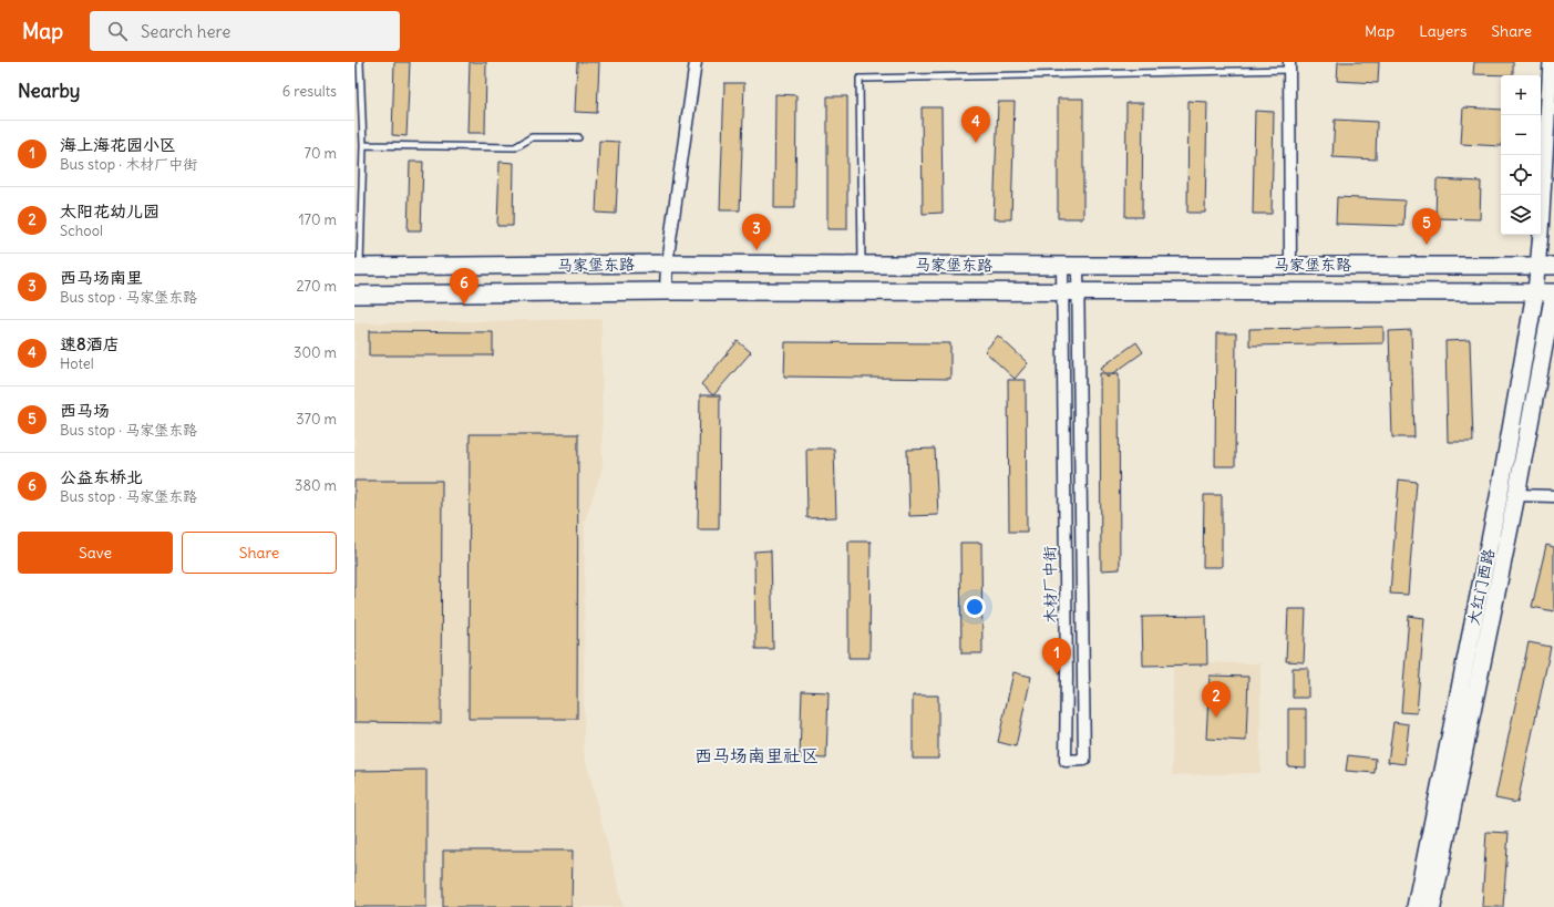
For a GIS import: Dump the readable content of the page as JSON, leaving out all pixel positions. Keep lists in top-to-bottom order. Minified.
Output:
{"streets":{"main road":["马家堡东路","大红门西路"],"street":["木材厂中街"]},"crossings":[["马家堡东路","木材厂中街"],["马家堡东路","大红门西路"]],"districts":["西马场南里社区"],"page":{"header":"Map","search":"Search here","nav":["Map","Layers","Share"],"heading":["Nearby","6 results"],"map_buttons":["+","−"],"pins":["4","5","3","6","1","2"],"list":[{"mark":"1","name":"海上海花园小区","note":"Bus stop · 木材厂中街","value":"70 m"},{"mark":"2","name":"太阳花幼儿园","note":"School","value":"170 m"},{"mark":"3","name":"西马场南里","note":"Bus stop · 马家堡东路","value":"270 m"},{"mark":"4","name":"速8酒店","note":"Hotel","value":"300 m"},{"mark":"5","name":"西马场","note":"Bus stop · 马家堡东路","value":"370 m"},{"mark":"6","name":"公益东桥北","note":"Bus stop · 马家堡东路","value":"380 m"}],"buttons":["Save","Share"]}}
